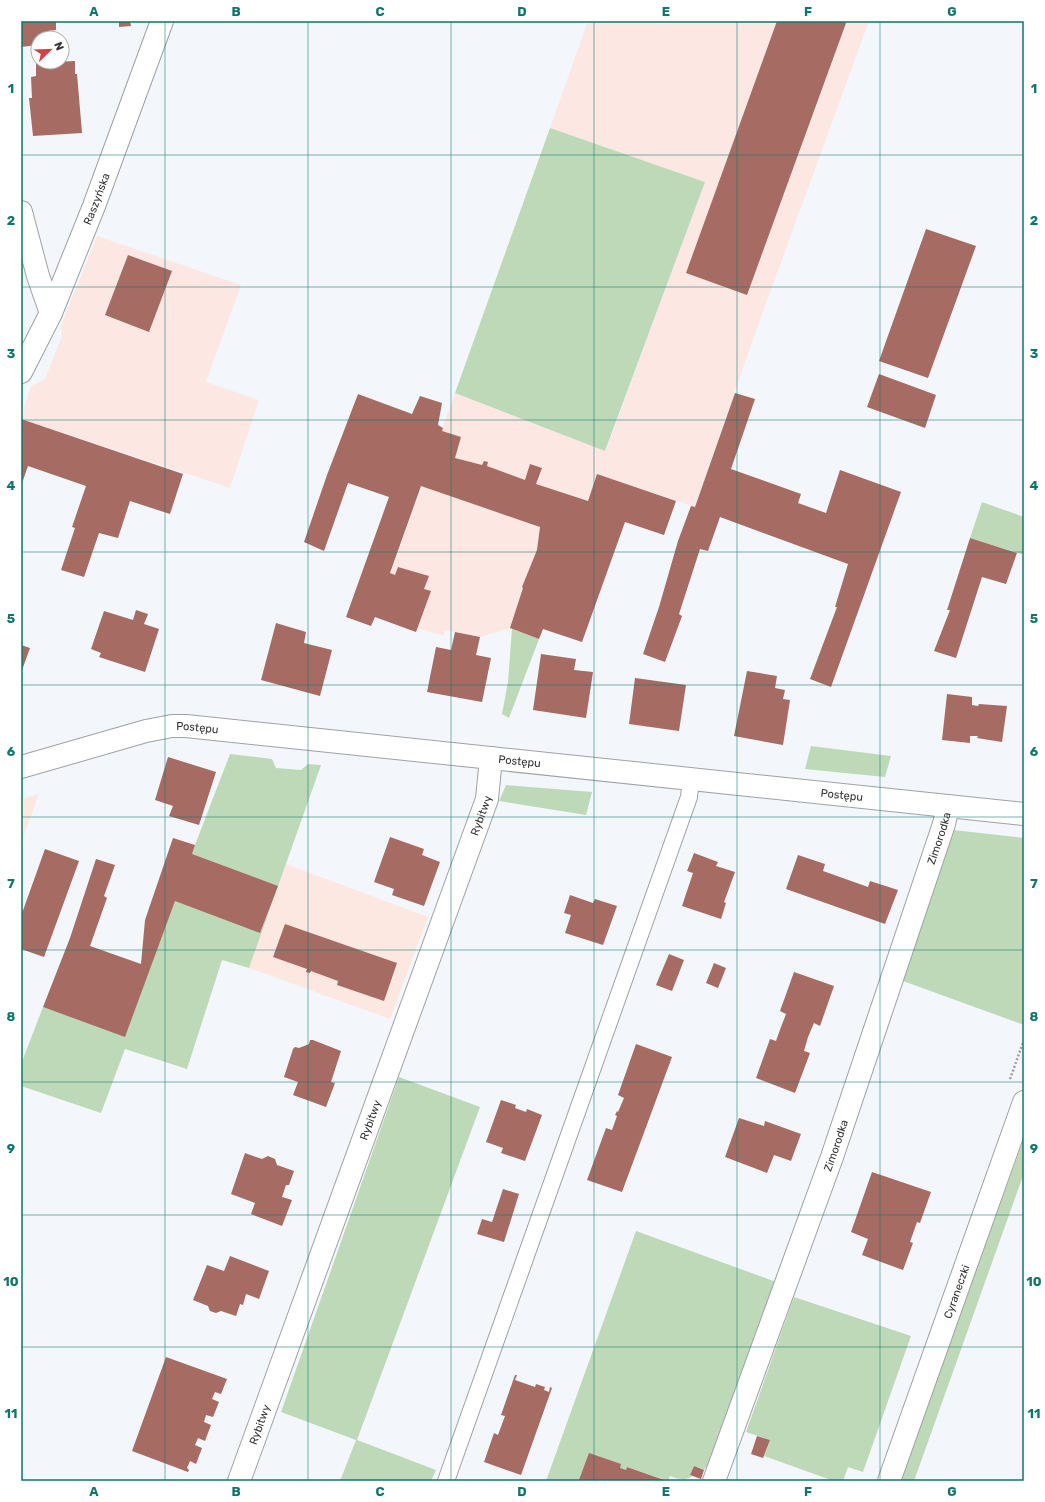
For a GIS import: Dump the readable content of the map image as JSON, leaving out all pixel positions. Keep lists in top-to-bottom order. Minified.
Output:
{"streets":{"street":["Raszyńska","Postępu","Rybitwy","Zimorodka","Cyraneczki"]},"crossings":[["Postępu","Rybitwy"],["Postępu","Zimorodka"]],"north":"top right","grid":{"columns":["A","B","C","D","E","F","G"],"rows":["1","2","3","4","5","6","7","8","9","10","11"]}}
